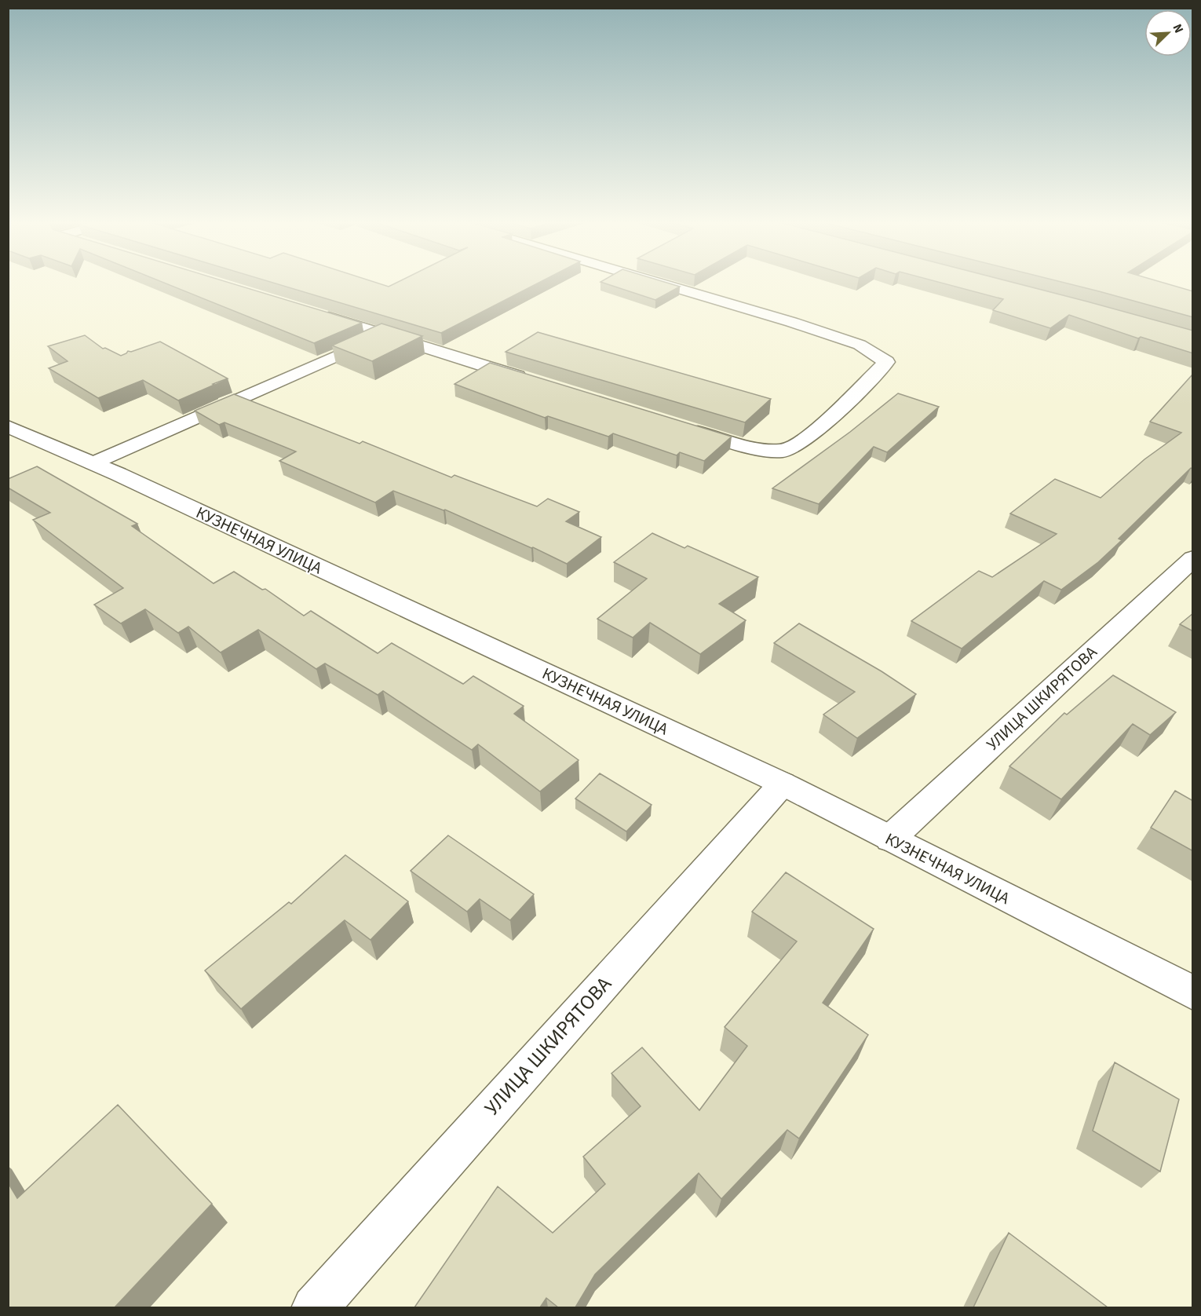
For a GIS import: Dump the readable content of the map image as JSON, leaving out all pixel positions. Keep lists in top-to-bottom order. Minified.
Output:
{"streets":{"street":["КУЗНЕЧНАЯ УЛИЦА","УЛИЦА ШКИРЯТОВА"]},"crossings":[["КУЗНЕЧНАЯ УЛИЦА","УЛИЦА ШКИРЯТОВА"]],"north":"top right"}
